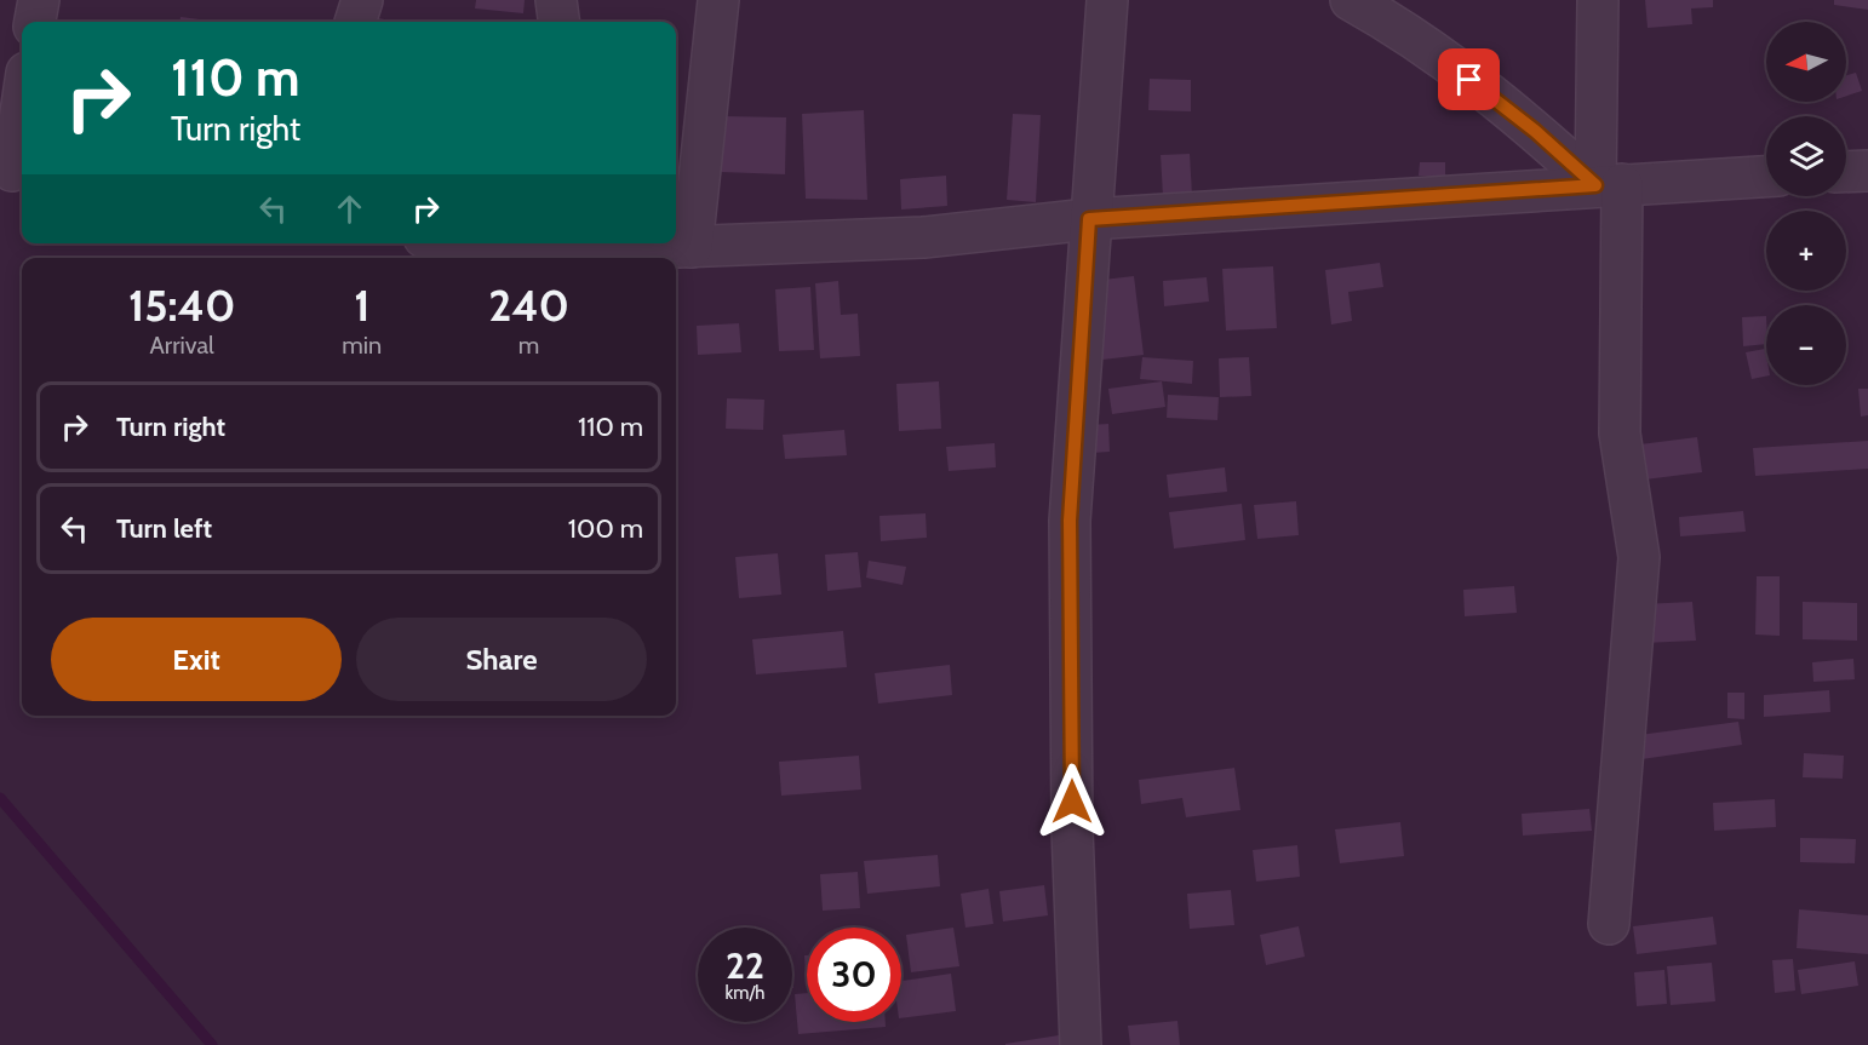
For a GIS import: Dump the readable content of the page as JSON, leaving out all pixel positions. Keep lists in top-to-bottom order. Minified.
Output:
{"north":"left","page":{"map_buttons":["+","−"],"turn":["110 m","Turn right"],"eta":["15:40","Arrival","1","min","240","m"],"list":[{"name":"Turn right","value":"110 m"},{"name":"Turn left","value":"100 m"}],"buttons":["Exit","Share"],"speed":"22 km/h","limit":"30"}}
